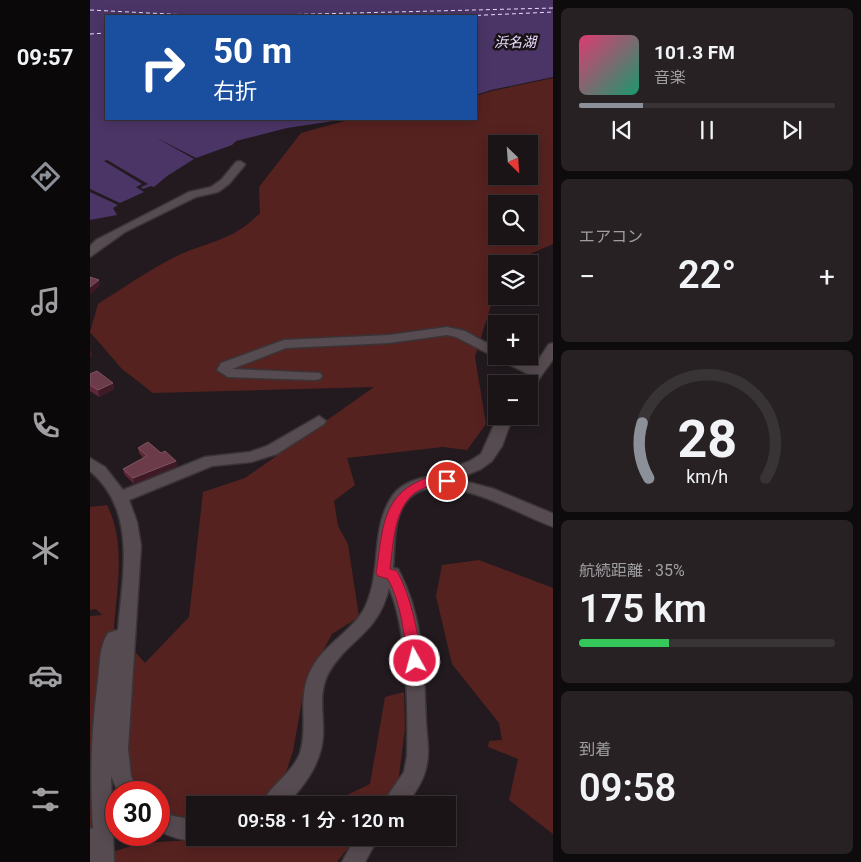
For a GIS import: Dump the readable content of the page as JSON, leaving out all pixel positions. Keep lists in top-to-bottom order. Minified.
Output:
{"water":["浜名湖"],"north":"bottom right","page":{"tabs":"09:57","turn":["50 m","右折"],"song":["101.3 FM","音楽"],"map_buttons":["+","−"],"tile":["エアコン",["航続距離 · 35%","175 km"],["到着","09:58"]],"heat":["−","22°","+"],"limit":"30","trip":"09:58 · 1 分 · 120 m","gauge":["28","km/h"]}}
